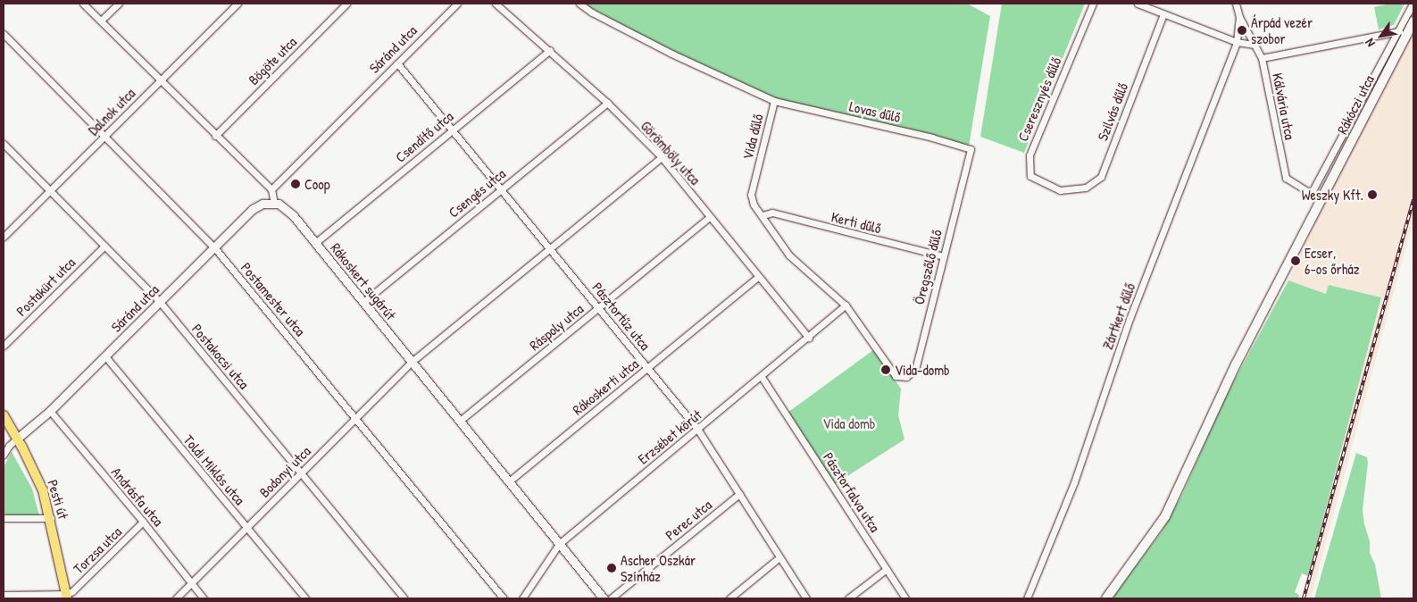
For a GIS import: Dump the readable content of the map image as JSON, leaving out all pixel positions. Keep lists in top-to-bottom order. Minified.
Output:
{"streets":{"main road":["Rákóczi utca","Pesti út"],"street":["Sáránd utca","Bögöte utca","Cseresznyés dűlő","Kálvária utca","Dalnok utca","Lovas dűlő","Szilvás dűlő","Csendítő utca","Vida dűlő","Görömböly utca","Csengés utca","Kerti dűlő","Öregszőlő dűlő","Rákoskert sugárút","Postakürt utca","Postamester utca","Pásztortűz utca","Zártkert dűlő","Ráspoly utca","Postakocsi utca","Rákoskerti utca","Erzsébet körút","Toldi Miklós utca","Bodonyi utca","Pásztorfalva utca","Andrásfa utca","Perec utca","Torzsa utca"]},"crossings":[["Sáránd utca","Rákoskert sugárút"],["Sáránd utca","Postamester utca"],["Sáránd utca","Pásztortűz utca"],["Sáránd utca","Postakocsi utca"],["Sáránd utca","Toldi Miklós utca"],["Sáránd utca","Andrásfa utca"],["Sáránd utca","Pesti út"],["Cseresznyés dűlő","Szilvás dűlő"],["Rákóczi utca","Kálvária utca"],["Kálvária utca","Zártkert dűlő"],["Dalnok utca","Postamester utca"],["Dalnok utca","Postakocsi utca"],["Lovas dűlő","Vida dűlő"],["Lovas dűlő","Öregszőlő dűlő"],["Csendítő utca","Görömböly utca"],["Csendítő utca","Rákoskert sugárút"],["Csendítő utca","Pásztortűz utca"],["Vida dűlő","Kerti dűlő"],["Vida dűlő","Öregszőlő dűlő"],["Vida dűlő","Erzsébet körút"],["Görömböly utca","Csengés utca"],["Görömböly utca","Ráspoly utca"],["Görömböly utca","Rákoskerti utca"],["Görömböly utca","Erzsébet körút"],["Görömböly utca","Bodonyi utca"],["Csengés utca","Rákoskert sugárút"],["Csengés utca","Pásztortűz utca"],["Kerti dűlő","Öregszőlő dűlő"],["Rákoskert sugárút","Ráspoly utca"],["Rákoskert sugárút","Rákoskerti utca"],["Rákoskert sugárút","Erzsébet körút"],["Rákoskert sugárút","Bodonyi utca"],["Postakürt utca","Postakocsi utca"],["Postamester utca","Bodonyi utca"],["Pásztortűz utca","Ráspoly utca"],["Pásztortűz utca","Rákoskerti utca"],["Pásztortűz utca","Erzsébet körút"],["Pásztortűz utca","Bodonyi utca"],["Pásztortűz utca","Perec utca"],["Postakocsi utca","Bodonyi utca"],["Erzsébet körút","Pásztorfalva utca"],["Toldi Miklós utca","Bodonyi utca"],["Bodonyi utca","Andrásfa utca"],["Andrásfa utca","Torzsa utca"],["Pesti út","Torzsa utca"]],"parks":["Vida domb"],"places":["Árpád vezér szobor","Coop","Weszky Kft.","Ecser, 6-os őrház","Vida-domb","Ascher Oszkár Színház"],"north":"bottom left"}
